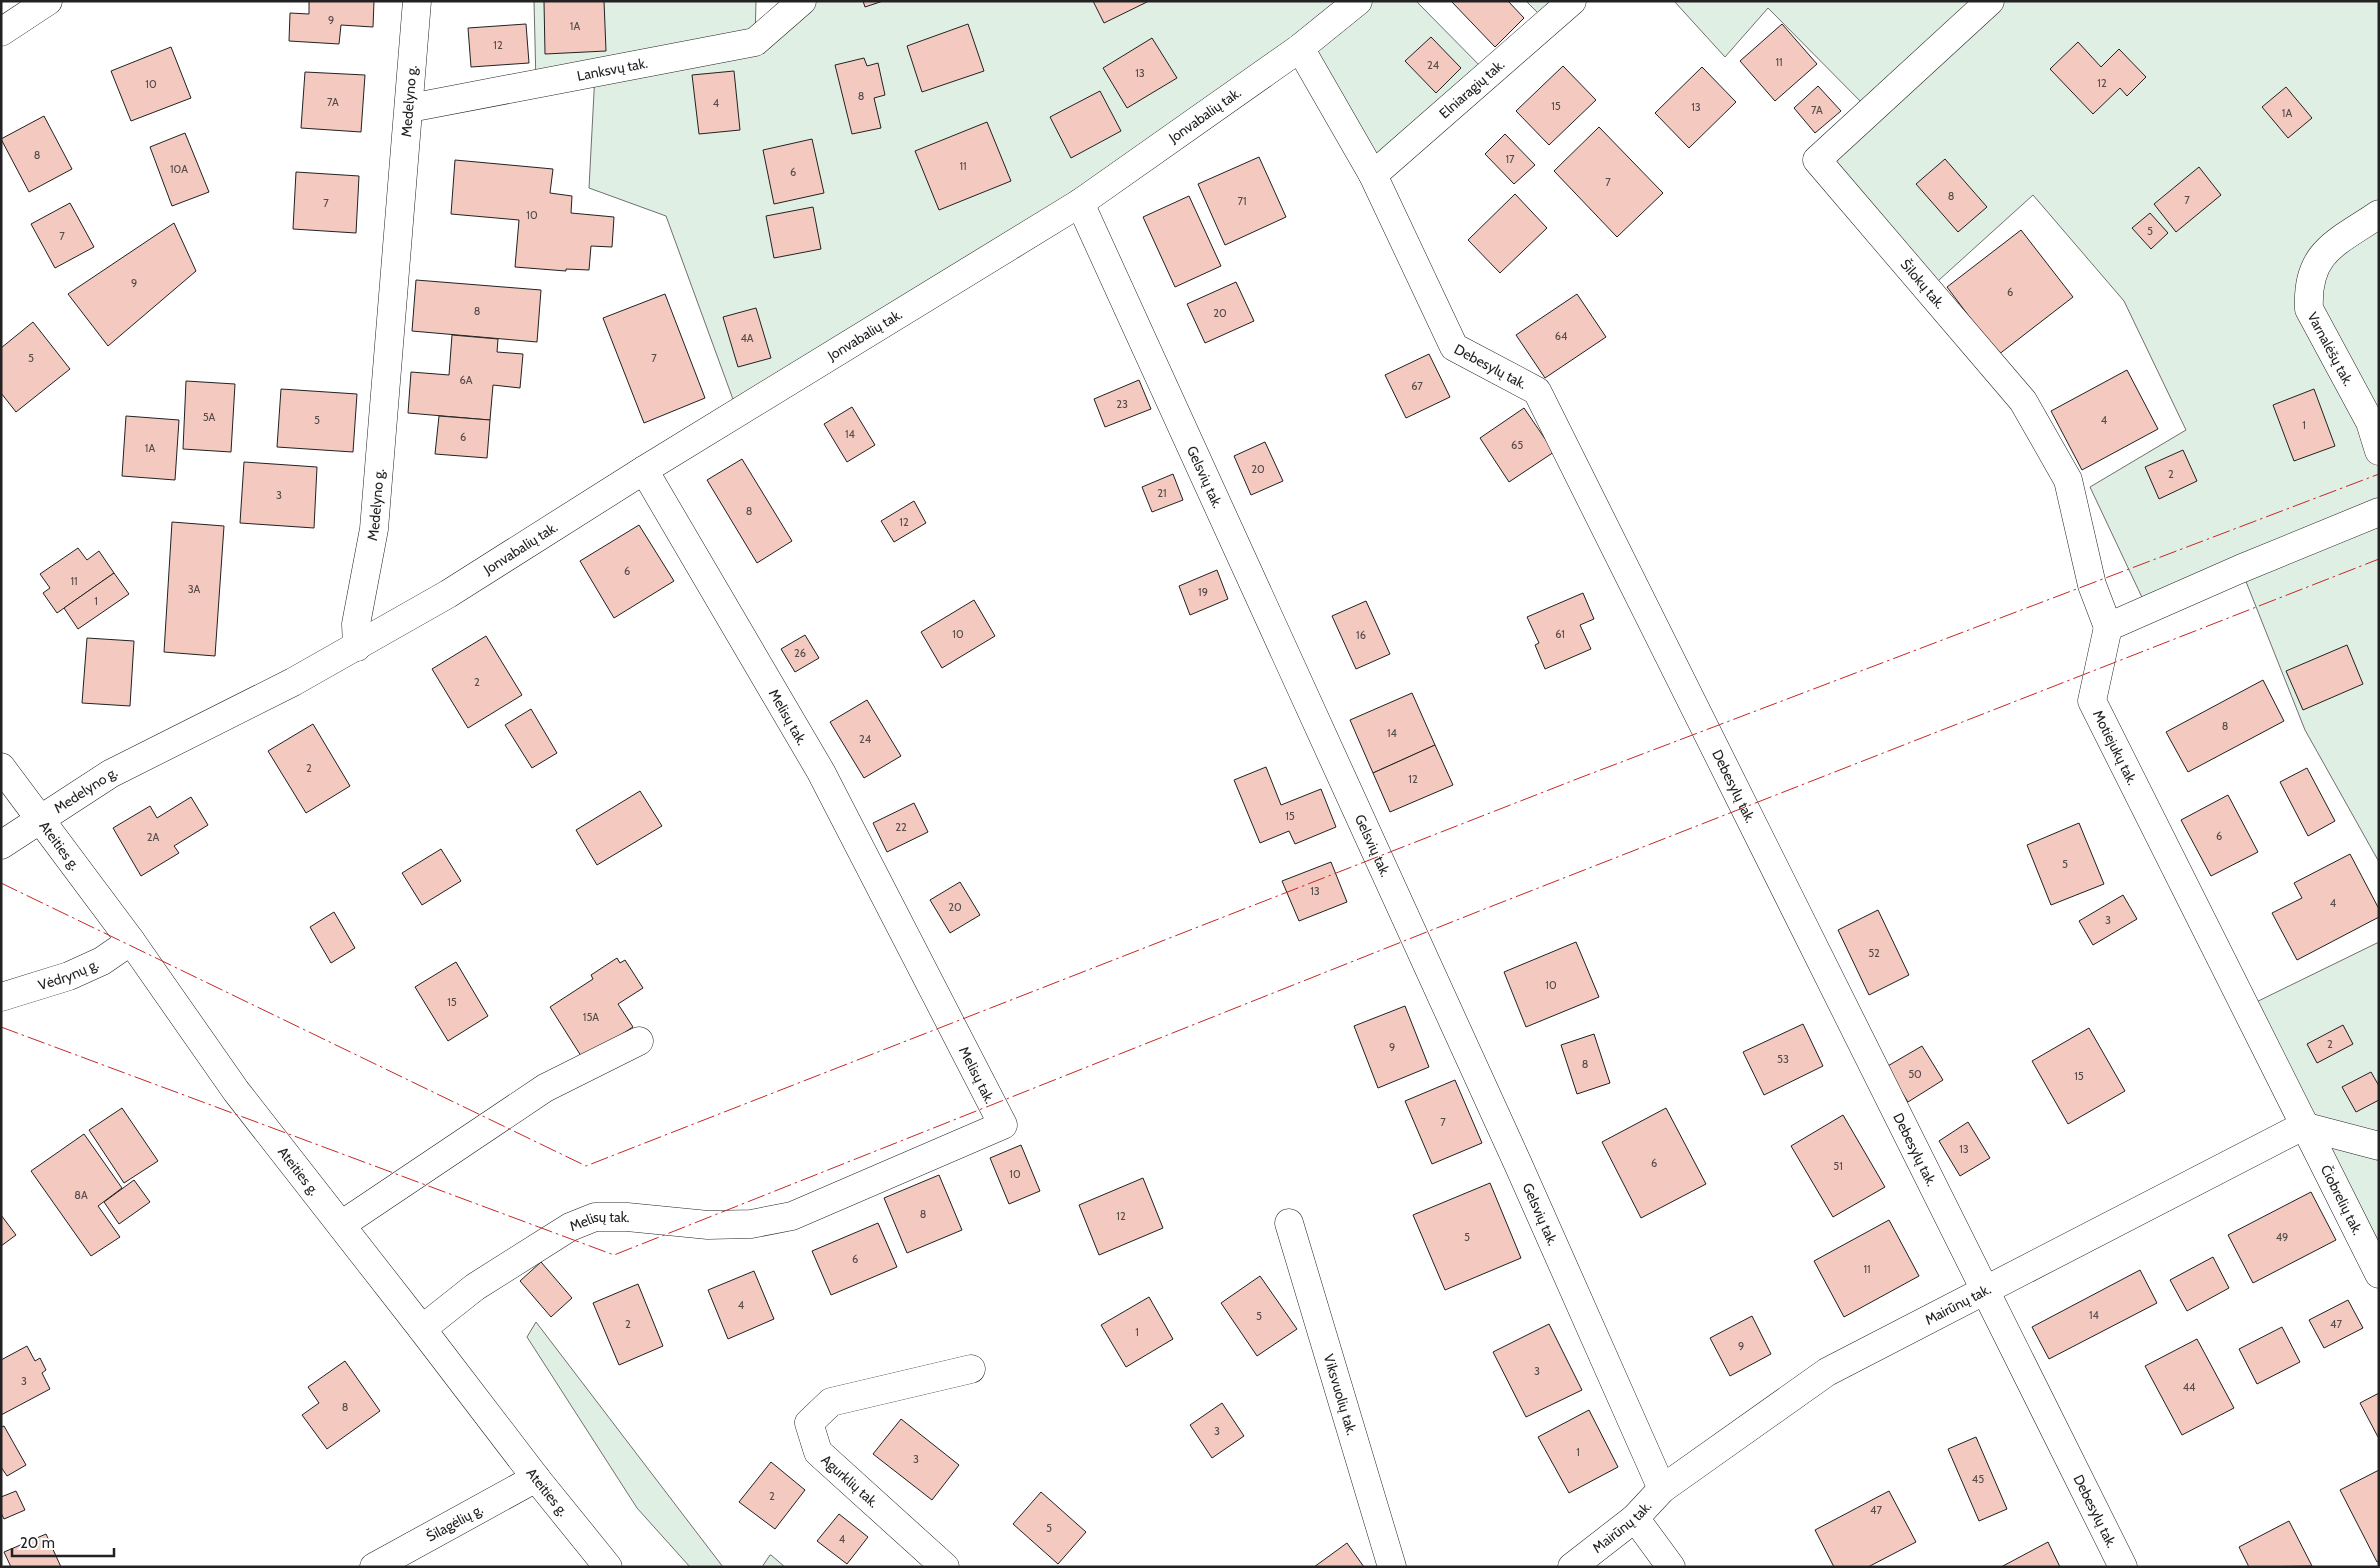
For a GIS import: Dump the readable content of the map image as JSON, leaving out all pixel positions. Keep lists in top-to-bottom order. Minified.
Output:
{"streets":{"street":["Lanksvų tak.","Elniaragių tak.","Medelyno g.","Jonvabalių tak.","Šilokų tak.","Varnalėšų tak.","Debesylų tak.","Gelsvių tak.","Melisų tak.","Motiejukų tak.","Ateities g.","Vėdrynų g.","Čiobrelių tak.","Mairūnų tak.","Viksvuolių tak.","Agurklių tak.","Šilagėlių g."]},"crossings":[["Lanksvų tak.","Medelyno g."],["Elniaragių tak.","Debesylų tak."],["Medelyno g.","Jonvabalių tak."],["Medelyno g.","Ateities g."],["Jonvabalių tak.","Debesylų tak."],["Jonvabalių tak.","Gelsvių tak."],["Jonvabalių tak.","Melisų tak."],["Šilokų tak.","Motiejukų tak."],["Debesylų tak.","Mairūnų tak."],["Gelsvių tak.","Mairūnų tak."],["Melisų tak.","Ateities g."],["Motiejukų tak.","Čiobrelių tak."],["Motiejukų tak.","Mairūnų tak."],["Ateities g.","Vėdrynų g."],["Ateities g.","Šilagėlių g."],["Čiobrelių tak.","Mairūnų tak."]],"house_numbers":["9","1A","12","11","24","13","12","10","8","7A","4","15","13","7A","1A","8","17","11","10A","6","7","8","7","71","7","10","5","7","9","6","8","20","64","4A","5","7","6A","67","23","5A","5","4","1","14","6","65","1A","20","2","21","3","8","12","6","11","3A","19","1","10","61","16","26","2","8","14","24","2","12","15","22","6","2A","5","13","4","20","3","52","10","15","15A","2","9","53","8","50","15","7","13","6","51","10","8A","8","12","5","49","6","11","4","14","5","2","47","1","9","3","3","44","8","3","1","3","45","2","47","5","4"],"scale_bar":"20 m"}
